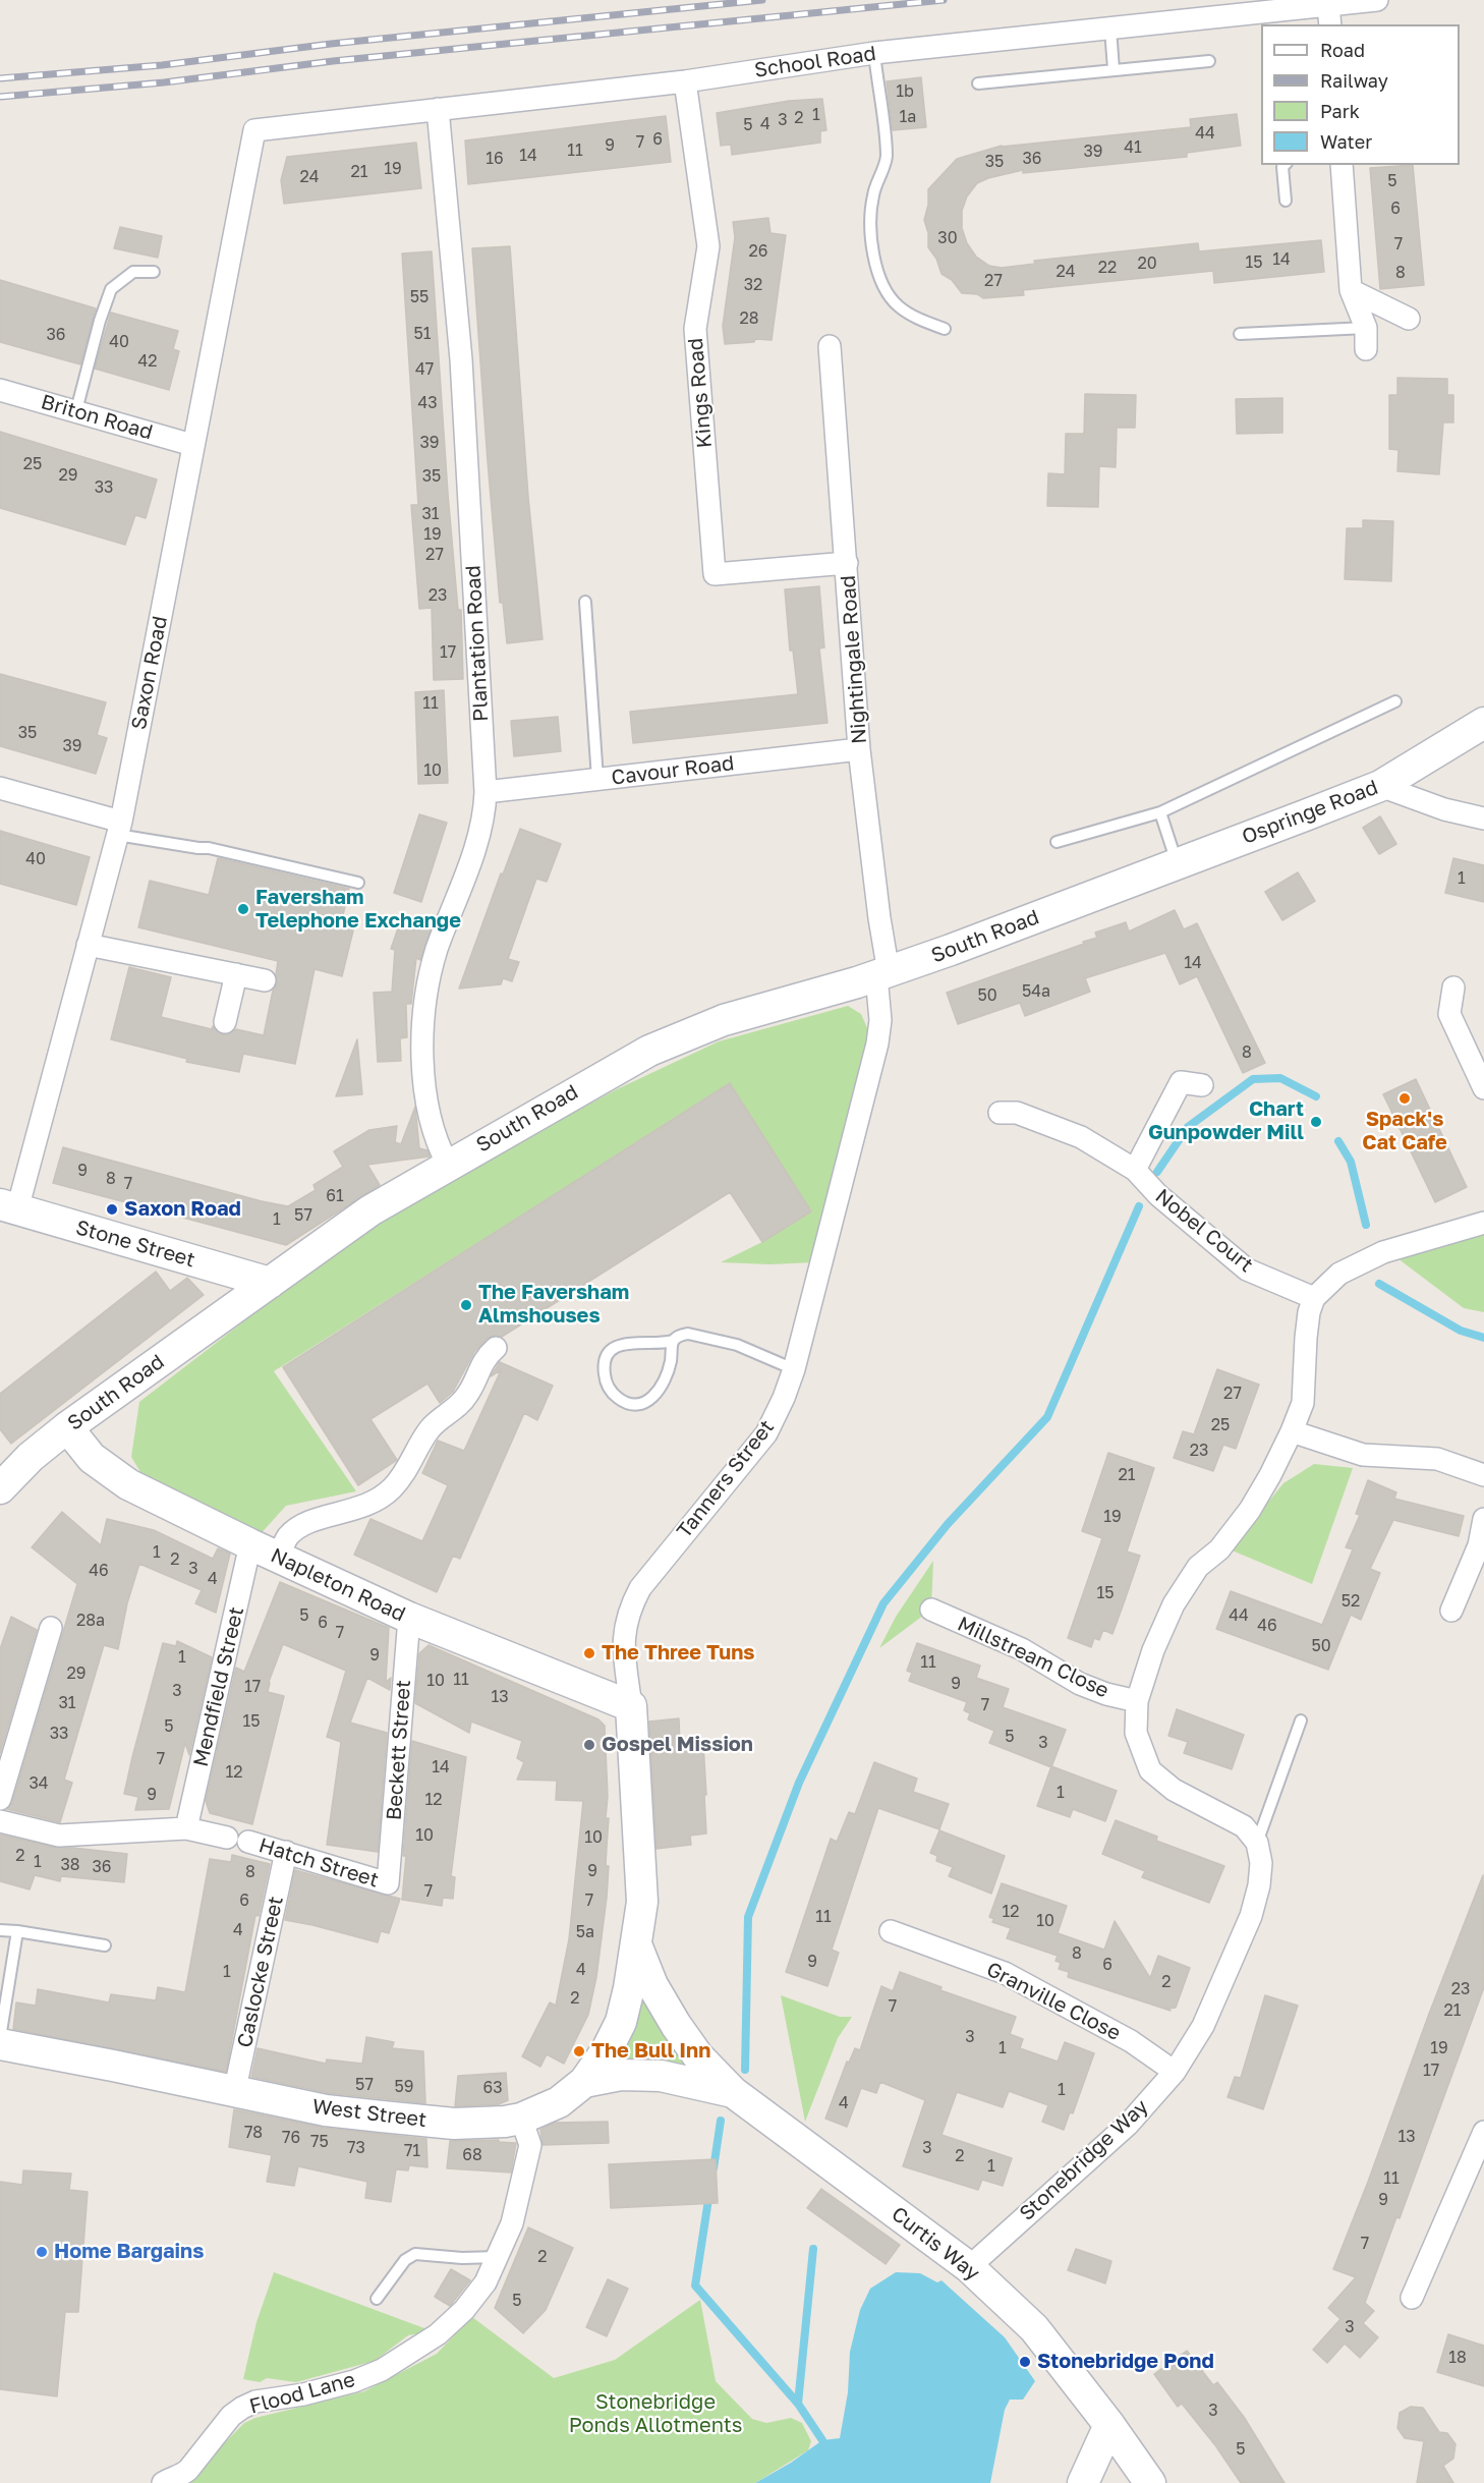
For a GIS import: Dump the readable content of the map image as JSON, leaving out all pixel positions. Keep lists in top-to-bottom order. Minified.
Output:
{"streets":{"street":["School Road","Kings Road","Briton Road","Plantation Road","Nightingale Road","Saxon Road","Cavour Road","Ospringe Road","South Road","Nobel Court","Stone Street","Tanners Street","Napleton Road","Millstream Close","Mendfield Street","Beckett Street","Hatch Street","Caslocke Street","Granville Close","West Street","Stonebridge Way","Curtis Way","Flood Lane"]},"crossings":[["School Road","Kings Road"],["School Road","Plantation Road"],["School Road","Saxon Road"],["Kings Road","Nightingale Road"],["Briton Road","Saxon Road"],["Plantation Road","Cavour Road"],["Plantation Road","South Road"],["Nightingale Road","Cavour Road"],["Nightingale Road","South Road"],["Nightingale Road","Tanners Street"],["Saxon Road","Stone Street"],["Ospringe Road","South Road"],["South Road","Stone Street"],["South Road","Tanners Street"],["South Road","Napleton Road"],["Tanners Street","Napleton Road"],["Tanners Street","West Street"],["Napleton Road","Mendfield Street"],["Napleton Road","Beckett Street"],["Beckett Street","Hatch Street"],["Hatch Street","Caslocke Street"],["Caslocke Street","West Street"],["Granville Close","Stonebridge Way"],["West Street","Flood Lane"],["Stonebridge Way","Curtis Way"]],"parks":["Stonebridge Ponds Allotments"],"places":["Faversham Telephone Exchange","Spack's Cat Cafe","Chart Gunpowder Mill","Saxon Road","The Faversham Almshouses","The Three Tuns","Gospel Mission","The Bull Inn","Home Bargains","Stonebridge Pond"],"house_numbers":["1b","1","1a","2","3","4","5","44","6","7","9","41","11","39","14","16","36","35","19","21","24","5","6","30","7","26","14","15","20","22","24","8","27","32","55","28","51","36","40","42","47","43","39","25","29","35","33","31","19","27","23","17","11","35","39","10","40","1","14","54a","50","8","9","8","7","61","57","1","27","25","23","21","19","1","2","3","46","4","15","52","5","44","28a","6","46","7","50","9","1","11","29","11","10","9","17","3","13","31","7","15","5","33","5","3","7","14","12","34","1","9","12","10","10","2","1","38","36","9","8","7","6","7","12","11","10","4","5a","8","9","6","4","1","2","23","2","7","21","3","1","19","17","57","59","63","1","4","78","13","76","75","73","3","71","68","2","1","11","9","7","2","5","3","18","3","5"],"legend":["Road","Railway","Park","Water"]}
